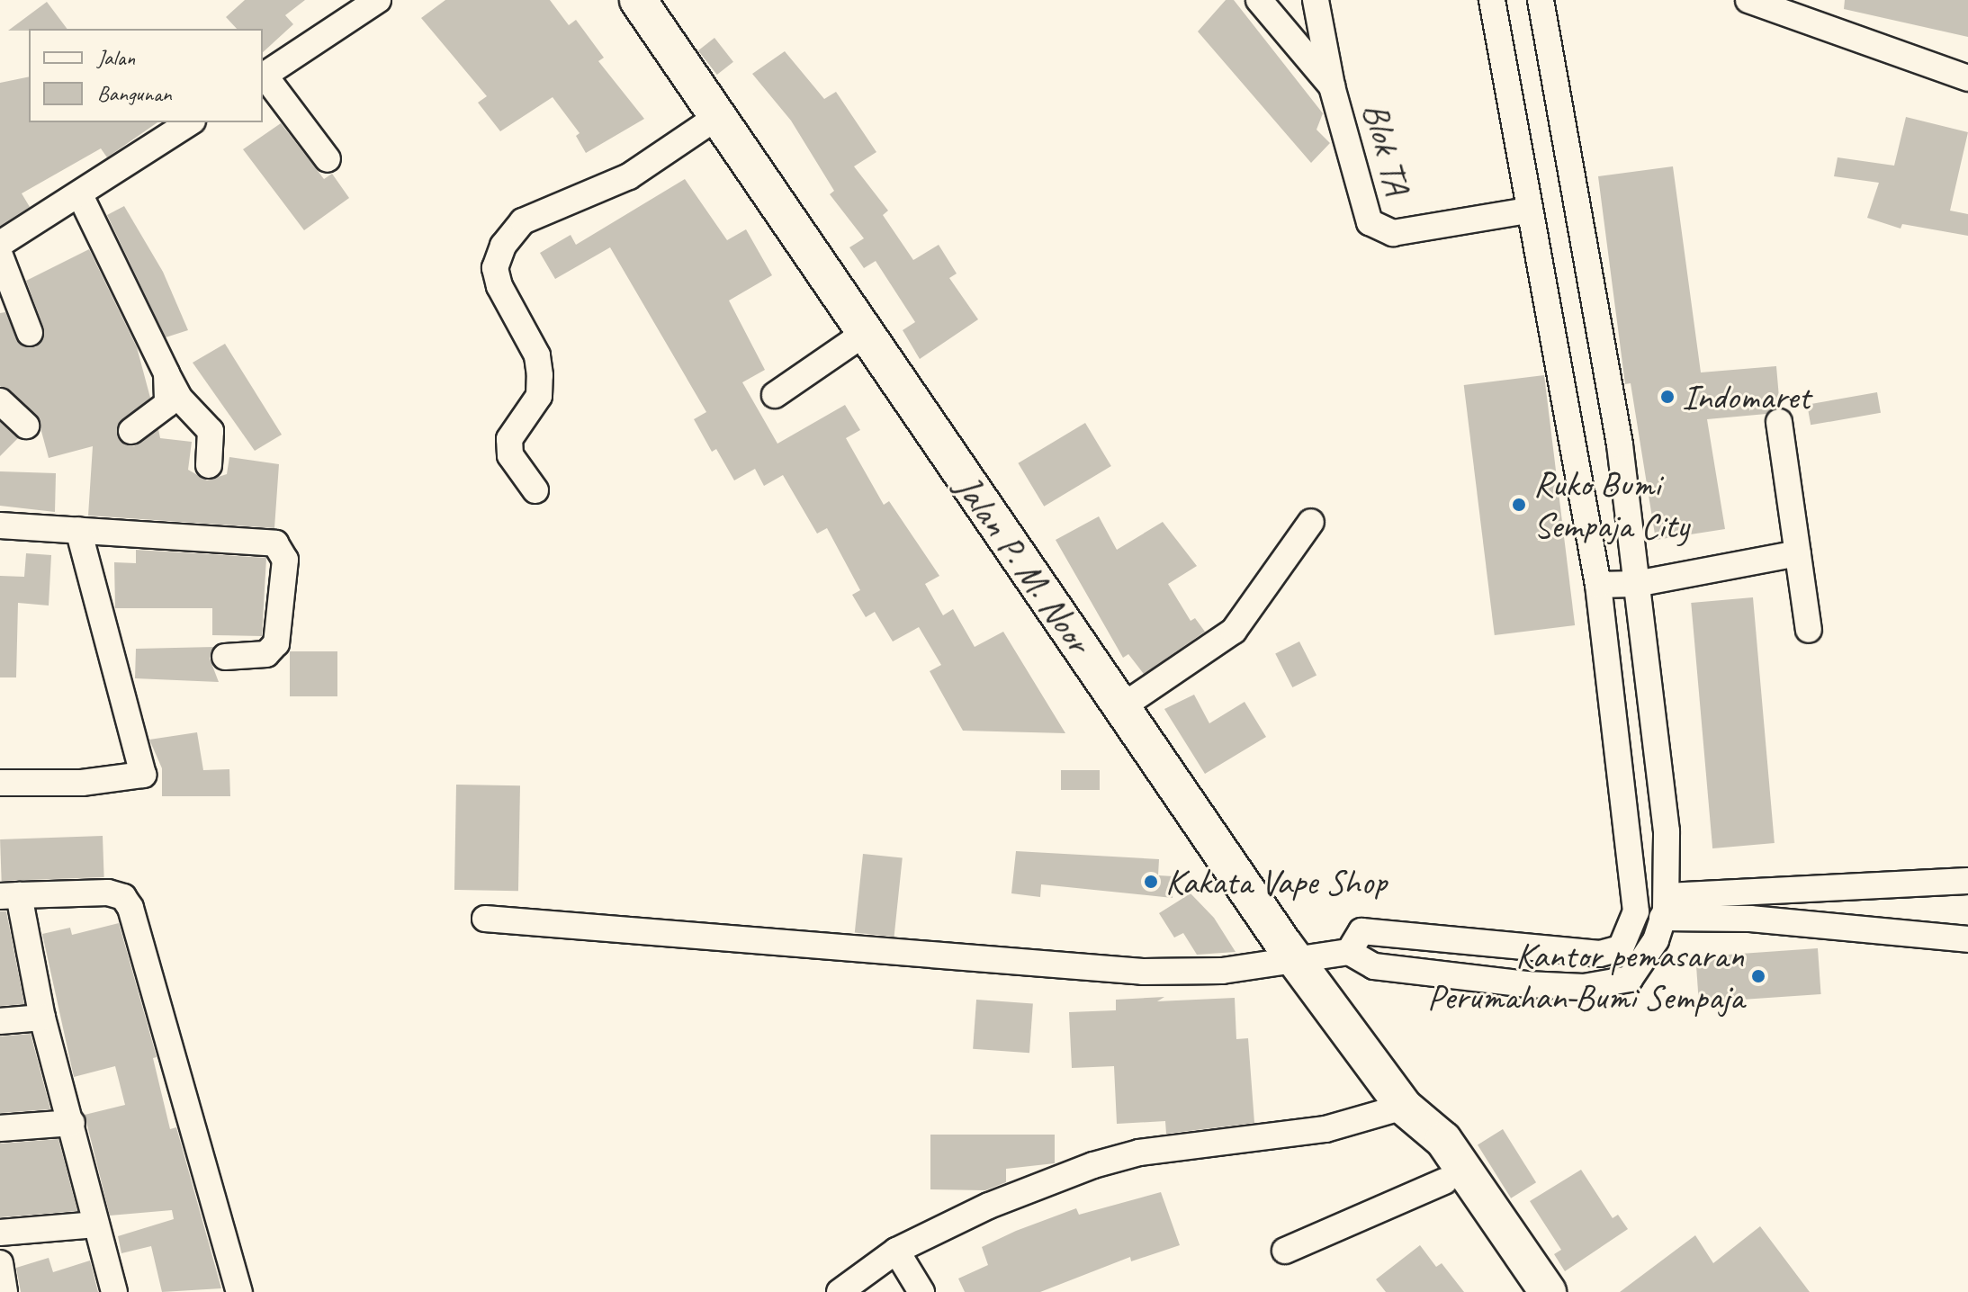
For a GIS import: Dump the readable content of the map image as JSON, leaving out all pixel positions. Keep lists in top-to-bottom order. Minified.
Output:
{"streets":{"highway":["Jalan P. M. Noor"],"street":["Blok TA"]},"places":["Indomaret","Ruko Bumi Sempaja City","Kakata Vape Shop","Kantor pemasaran Perumahan Bumi Sempaja"],"legend":["Jalan","Bangunan"]}
